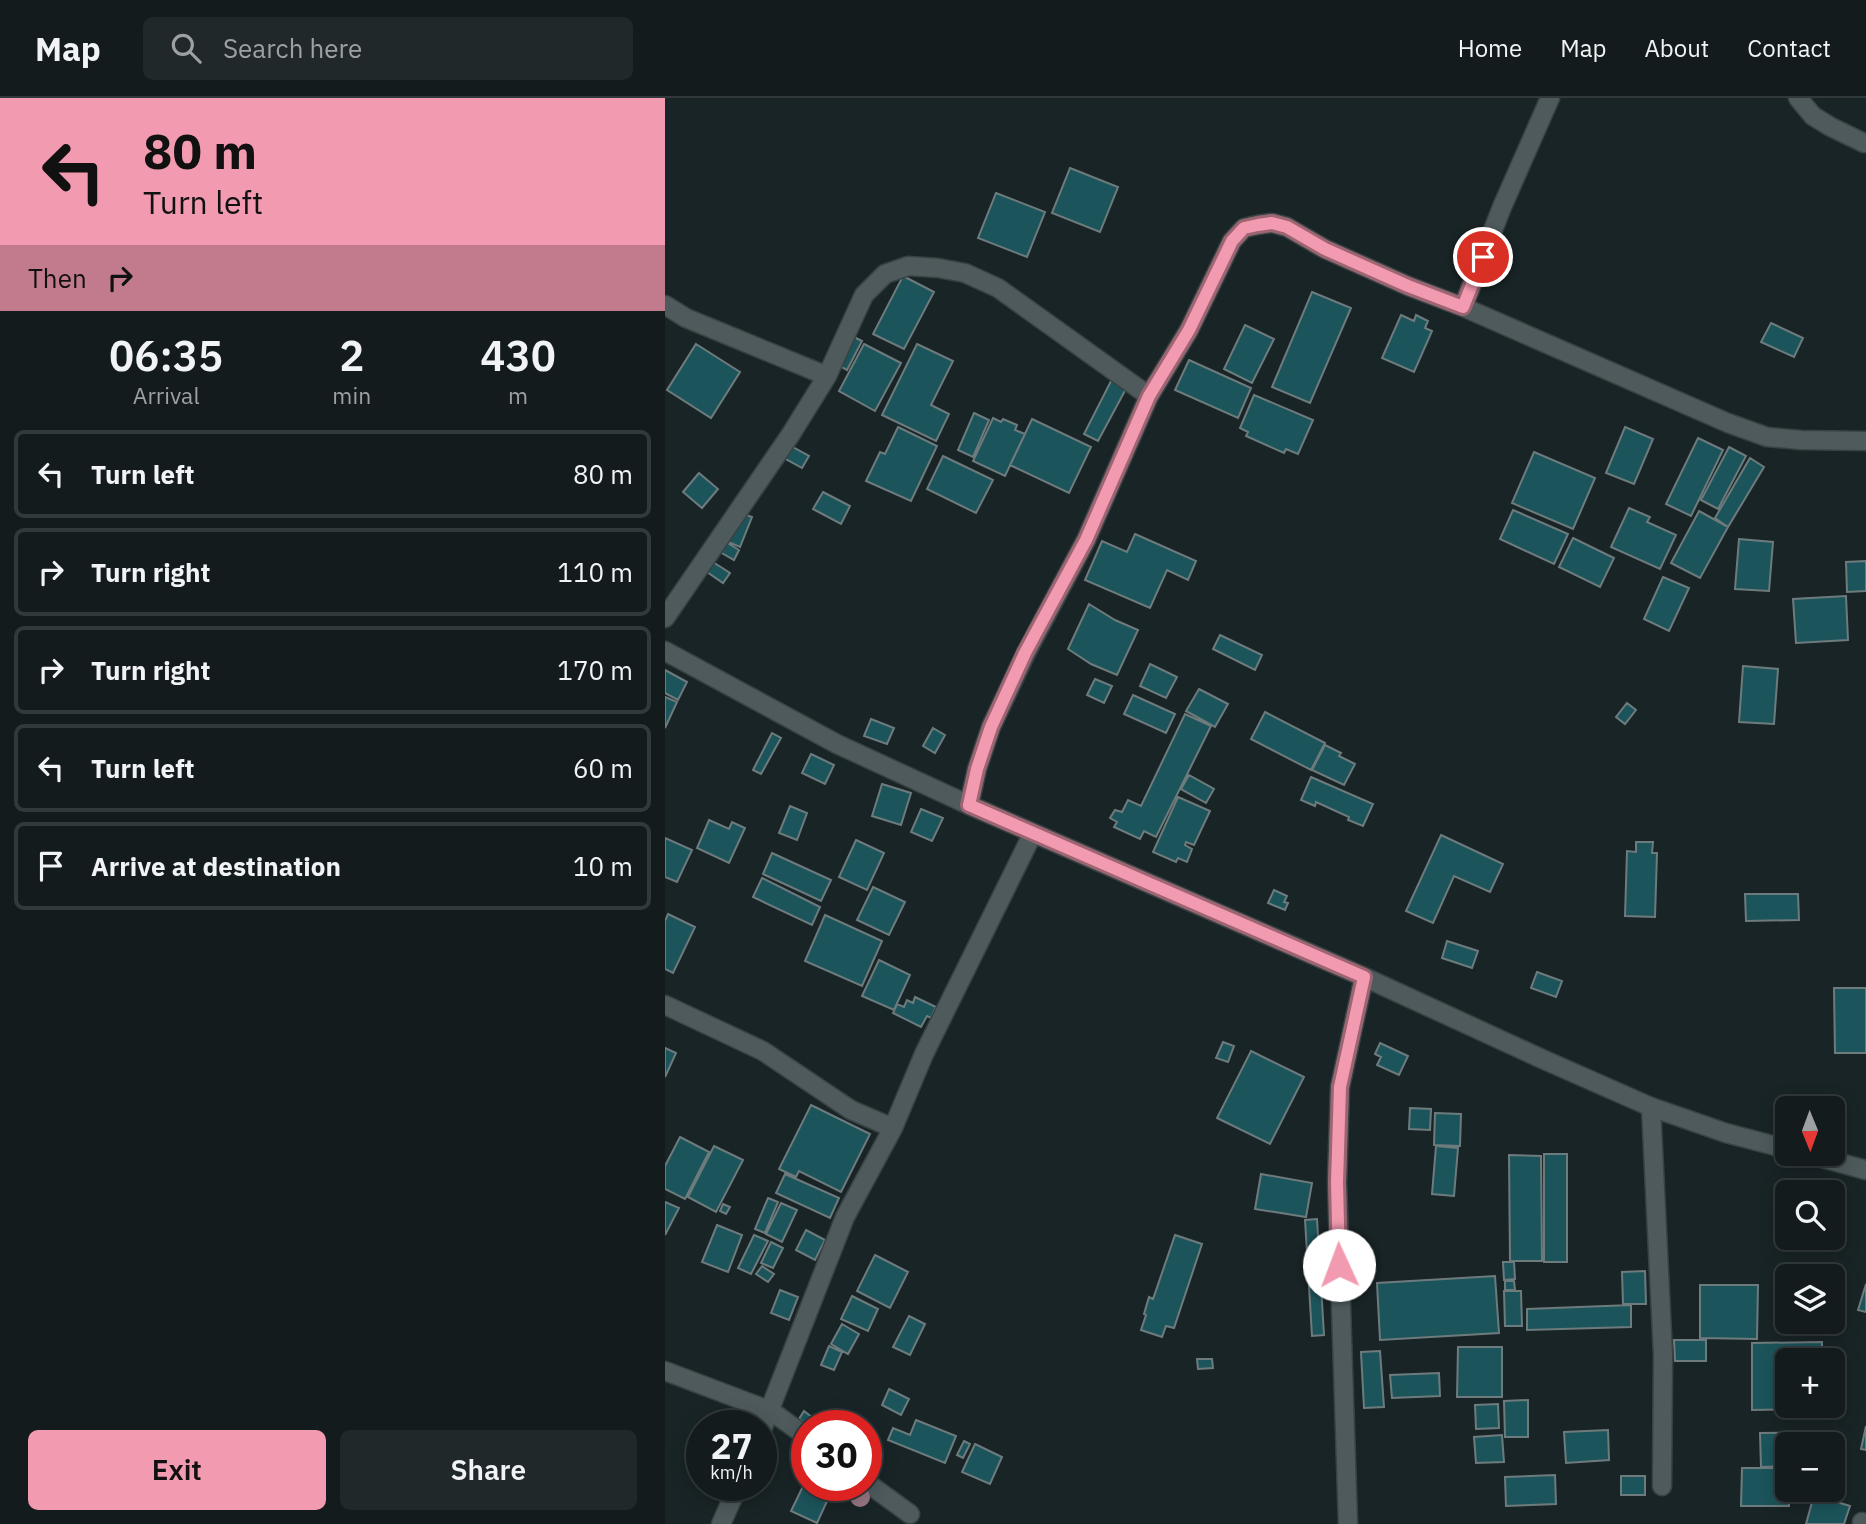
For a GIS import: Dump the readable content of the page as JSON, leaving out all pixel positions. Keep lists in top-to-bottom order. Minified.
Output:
{"north":"bottom","page":{"header":"Map","search":"Search here","nav":["Home","Map","About","Contact"],"turn":["80 m","Turn left"],"then":"Then","eta":["06:35","Arrival","2","min","430","m"],"list":[{"name":"Turn left","value":"80 m"},{"name":"Turn right","value":"110 m"},{"name":"Turn right","value":"170 m"},{"name":"Turn left","value":"60 m"},{"name":"Arrive at destination","value":"10 m"}],"map_buttons":["+","−"],"speed":"27 km/h","limit":"30","buttons":["Exit","Share"]}}
